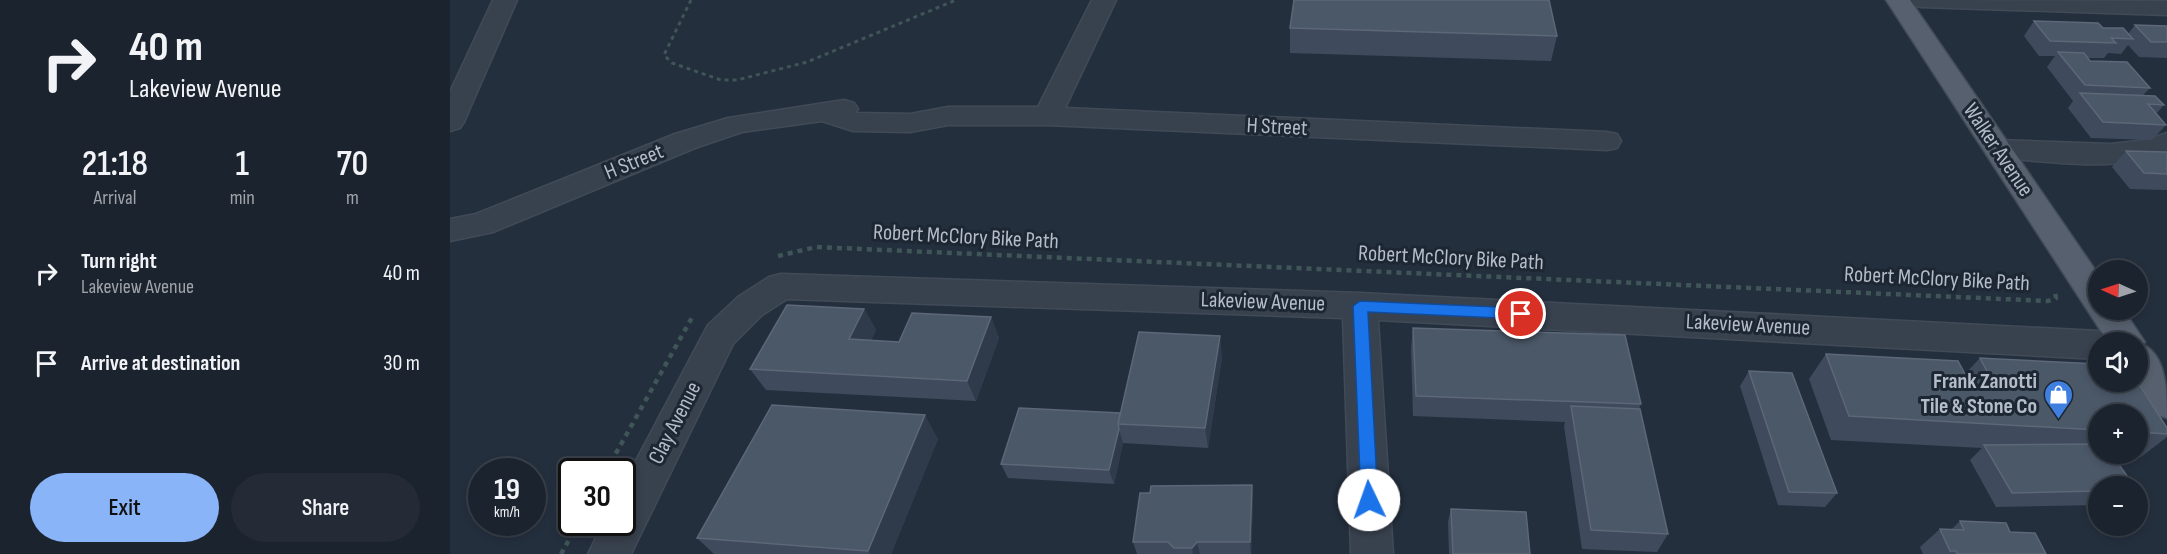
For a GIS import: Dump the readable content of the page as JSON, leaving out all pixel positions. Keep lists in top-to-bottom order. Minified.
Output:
{"streets":{"main road":["Walker Avenue"],"street":["H Street","Lakeview Avenue","Clay Avenue"],"path":["Robert McClory Bike Path"]},"crossings":[["Lakeview Avenue","Clay Avenue"]],"places":{"shop":["Frank Zanotti Tile & Stone Co"]},"north":"left","page":{"turn":["40 m","Lakeview Avenue"],"eta":["21:18","Arrival","1","min","70","m"],"list":[{"name":"Turn right","note":"Lakeview Avenue","value":"40 m"},{"name":"Arrive at destination","value":"30 m"}],"map_buttons":["+","−"],"speed":"19 km/h","limit":"30","buttons":["Exit","Share"]}}
